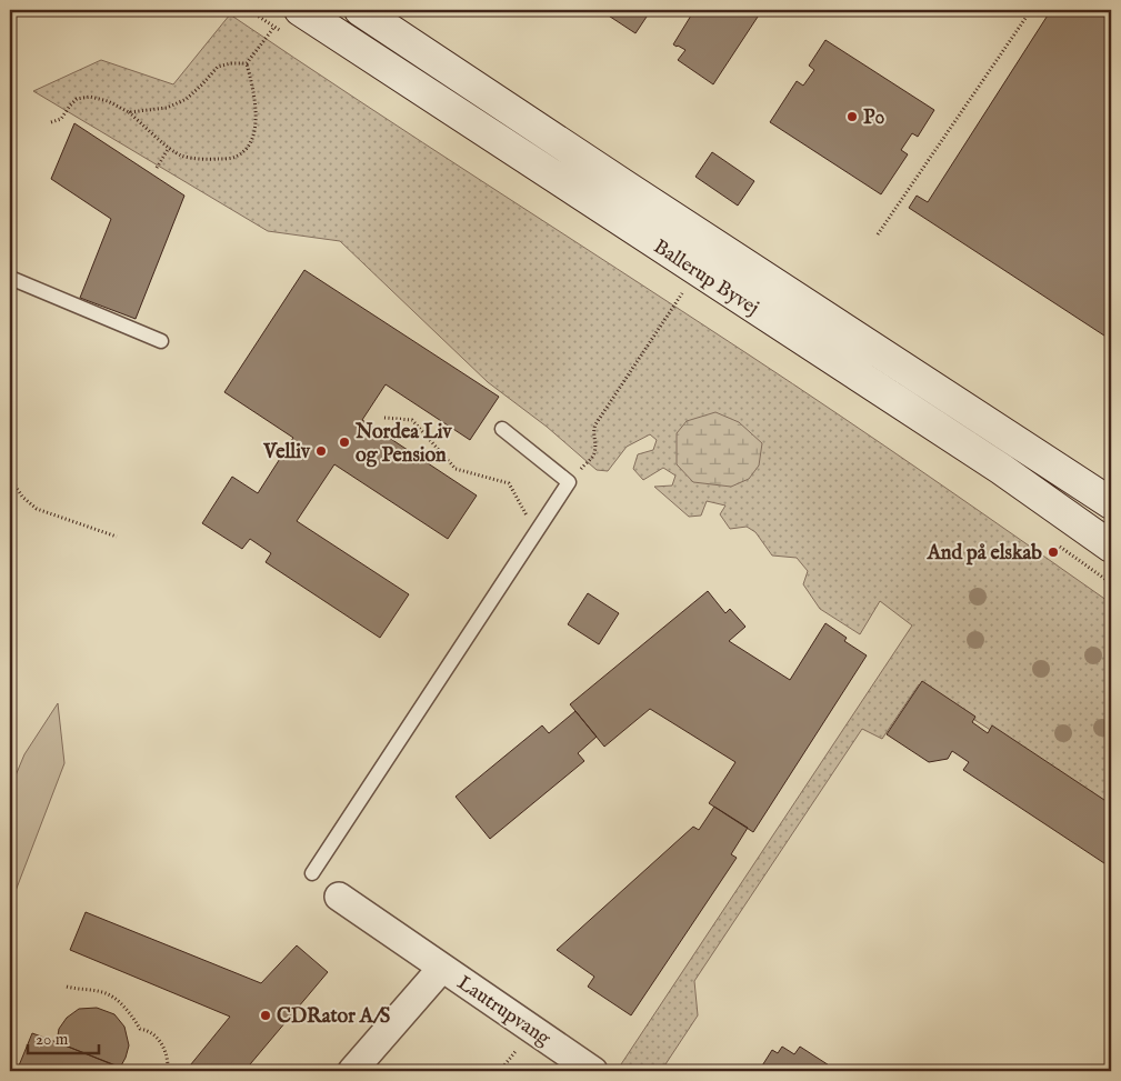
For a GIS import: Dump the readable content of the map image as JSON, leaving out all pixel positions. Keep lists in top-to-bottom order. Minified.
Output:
{"streets":{"main road":["Ballerup Byvej"],"street":["Lautrupvang"]},"places":["P0","Nordea Liv og Pension","Velliv","And på elskab","CDRator A/S"],"scale_bar":"20 m"}
